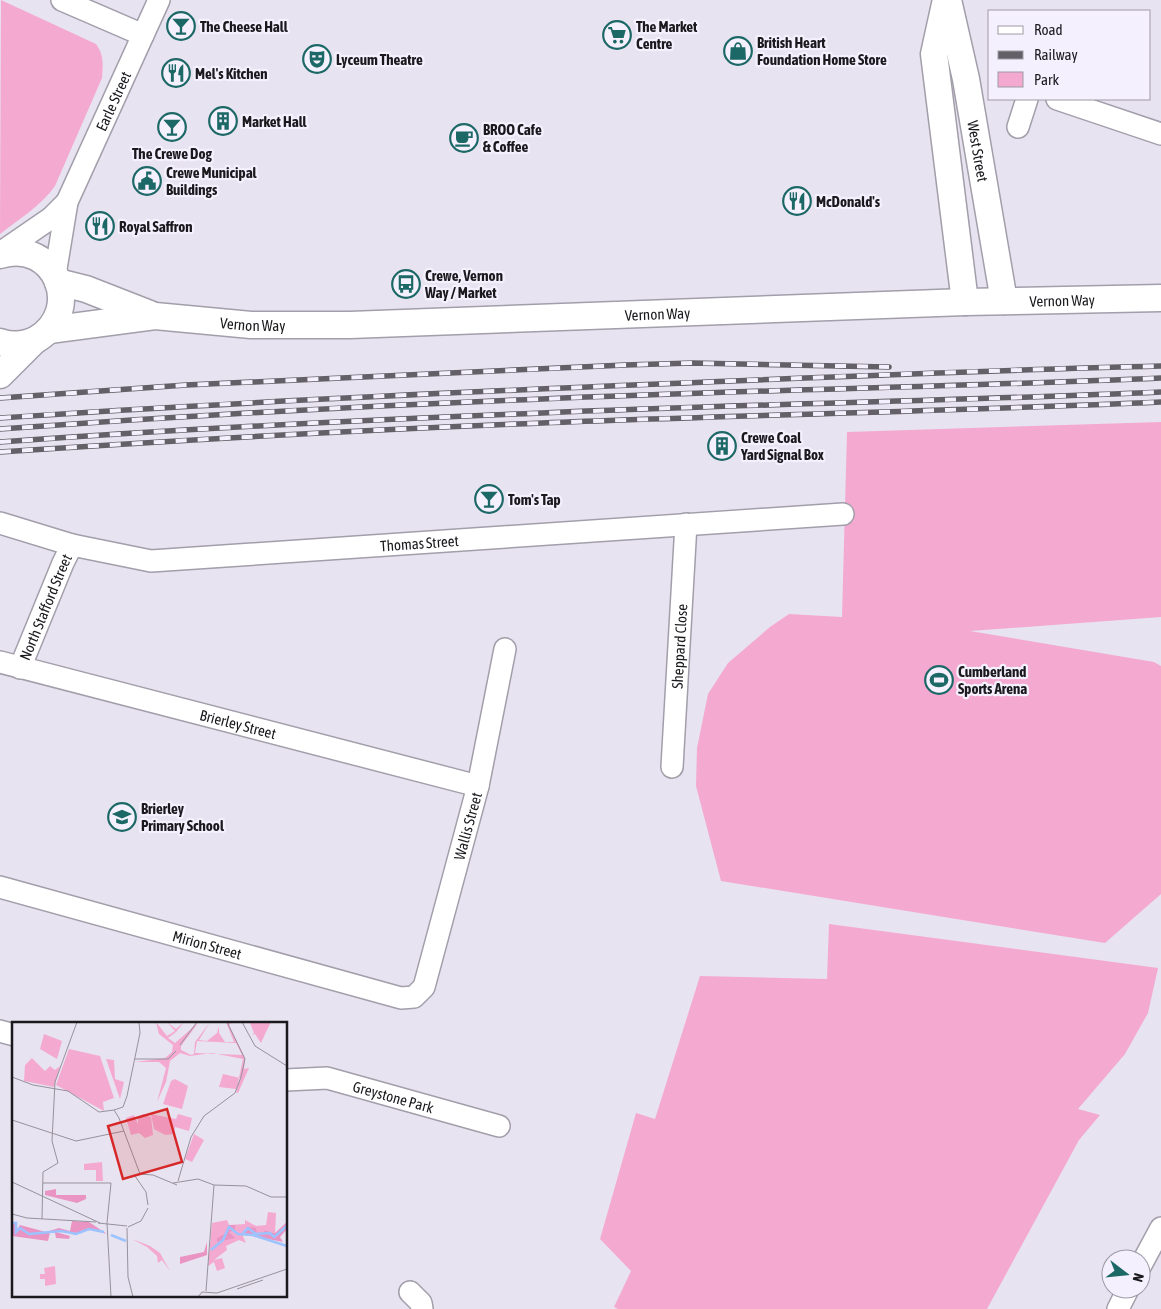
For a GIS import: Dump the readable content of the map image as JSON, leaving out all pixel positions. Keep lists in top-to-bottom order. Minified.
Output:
{"streets":{"main road":["West Street","Vernon Way"],"street":["Earle Street","Thomas Street","North Stafford Street","Sheppard Close","Brierley Street","Wallis Street","Mirion Street","Greystone Park"]},"crossings":[["Earle Street","Vernon Way"],["West Street","Vernon Way"],["Thomas Street","North Stafford Street"],["Thomas Street","Sheppard Close"],["North Stafford Street","Brierley Street"],["Brierley Street","Wallis Street"],["Wallis Street","Mirion Street"]],"places":{"bar":["The Cheese Hall","The Crewe Dog","Tom's Tap"],"supermarket":["The Market Centre"],"shop":["British Heart Foundation Home Store"],"theatre":["Lyceum Theatre"],"restaurant":["Mel's Kitchen","McDonald's","Royal Saffron"],"building":["Market Hall","Crewe Coal Yard Signal Box"],"cafe":["BROO Cafe & Coffee"],"public building":["Crewe Municipal Buildings"],"bus stop":["Crewe, Vernon Way / Market"],"sports":["Cumberland Sports Arena"],"school or university":["Brierley Primary School"]},"legend":["Road","Railway","Park"],"north":"right"}
